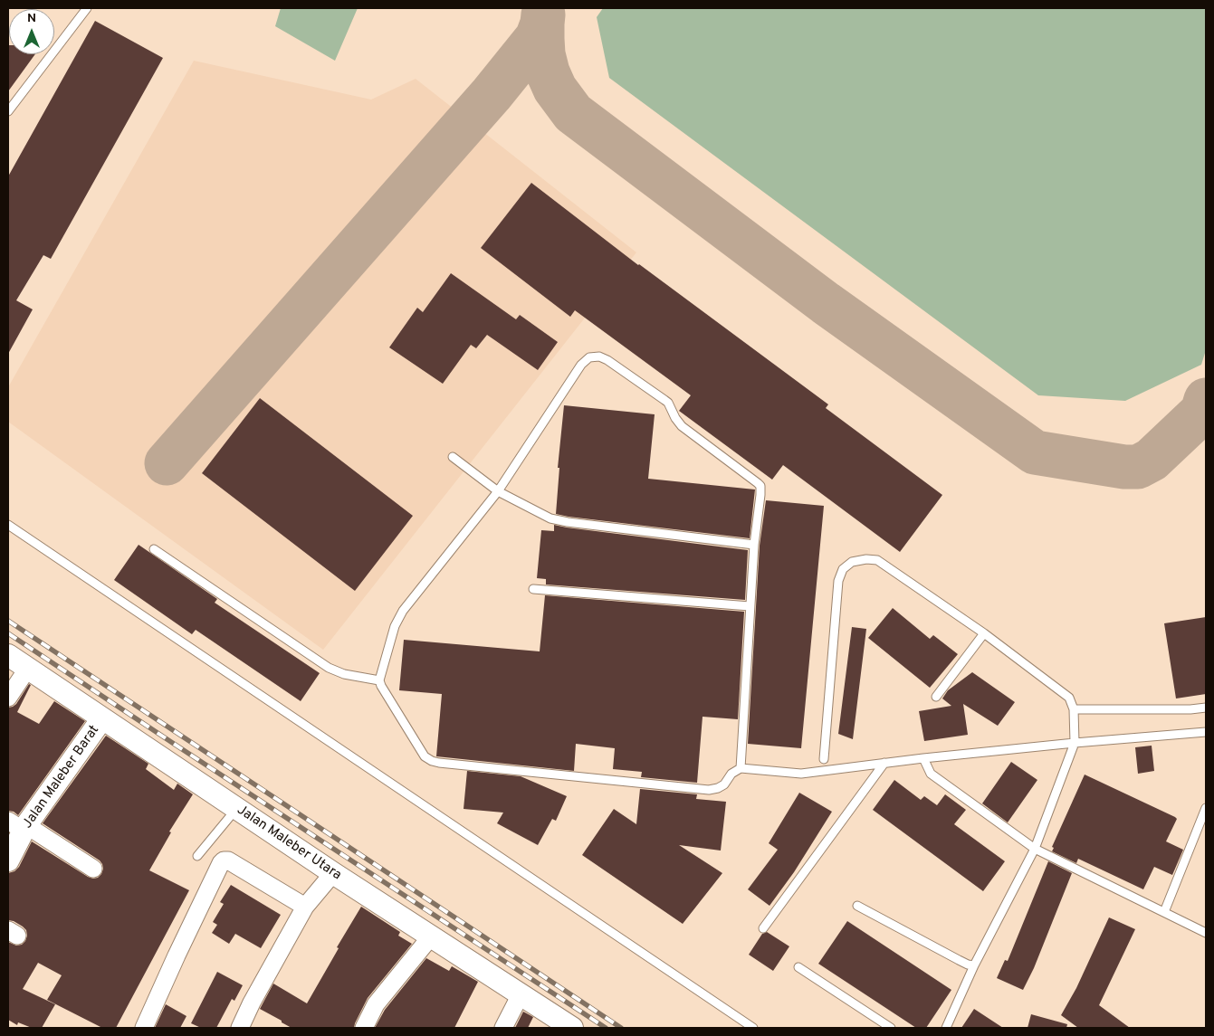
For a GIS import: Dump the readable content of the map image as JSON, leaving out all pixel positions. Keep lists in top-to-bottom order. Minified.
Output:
{"streets":{"street":["Jalan Maleber Barat","Jalan Maleber Utara"]},"crossings":[["Jalan Maleber Barat","Jalan Maleber Utara"]],"north":"top"}
